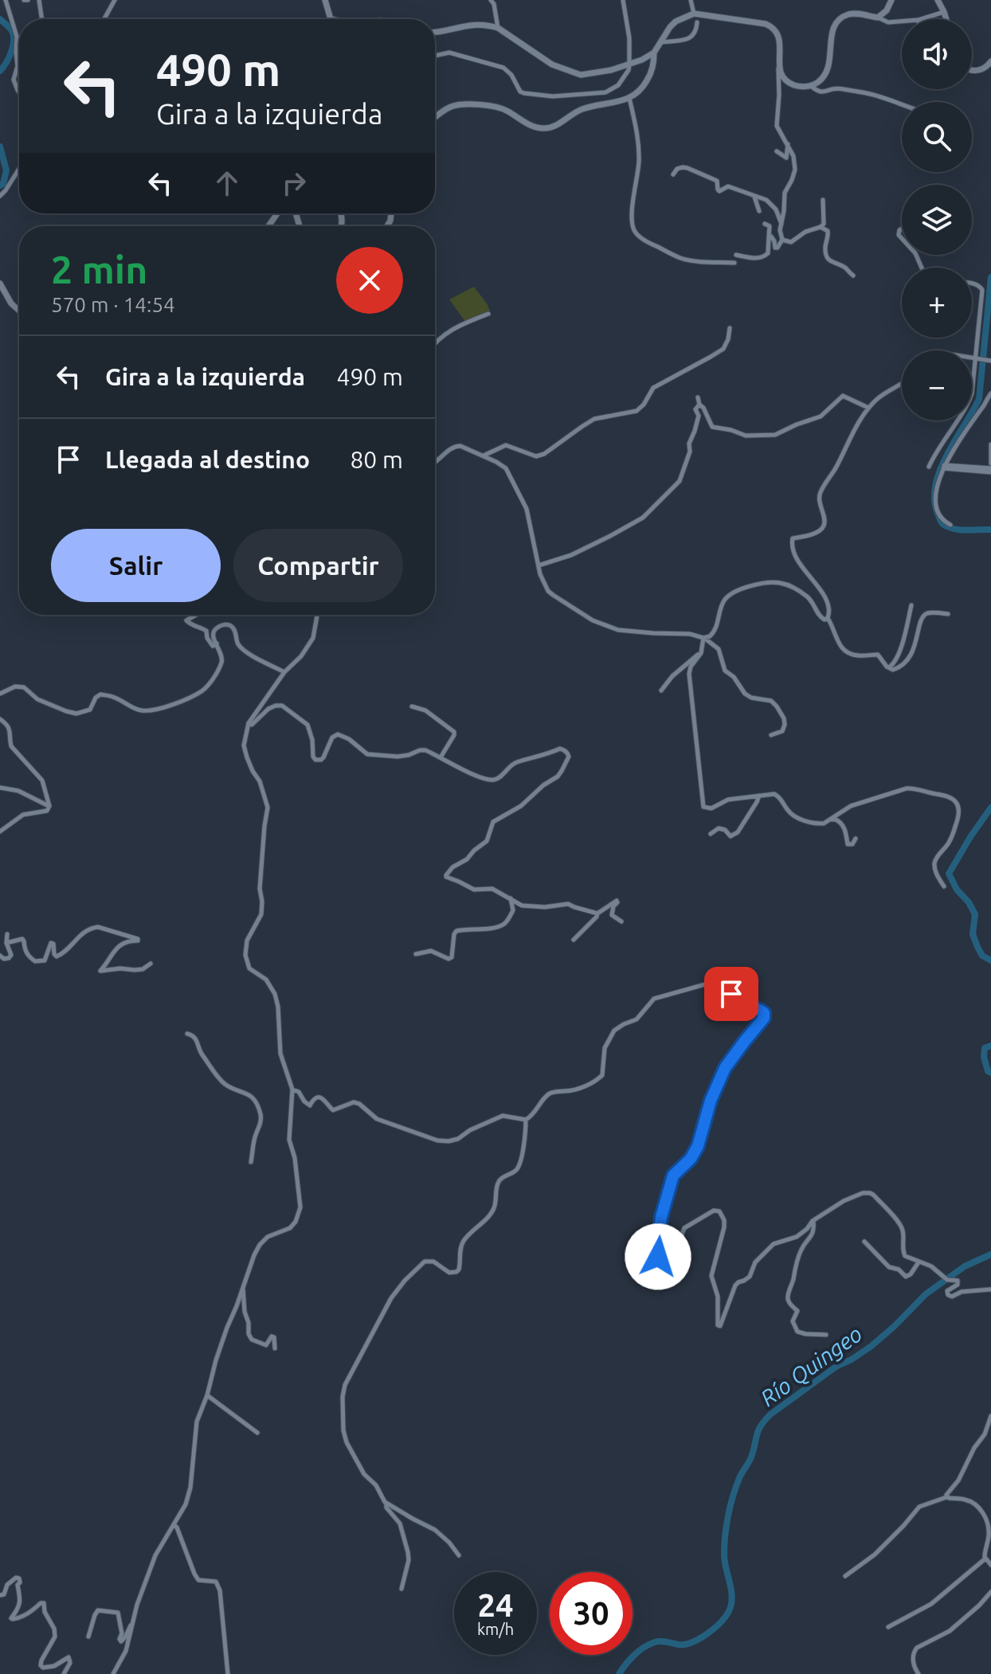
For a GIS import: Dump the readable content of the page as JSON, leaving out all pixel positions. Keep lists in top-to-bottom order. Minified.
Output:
{"water":["Río Quingeo"],"page":{"map_buttons":["+","−"],"turn":["490 m","Gira a la izquierda"],"heading":["2 min","570 m · 14:54"],"list":[{"name":"Gira a la izquierda","value":"490 m"},{"name":"Llegada al destino","value":"80 m"}],"buttons":["Salir","Compartir"],"speed":"24 km/h","limit":"30"}}
